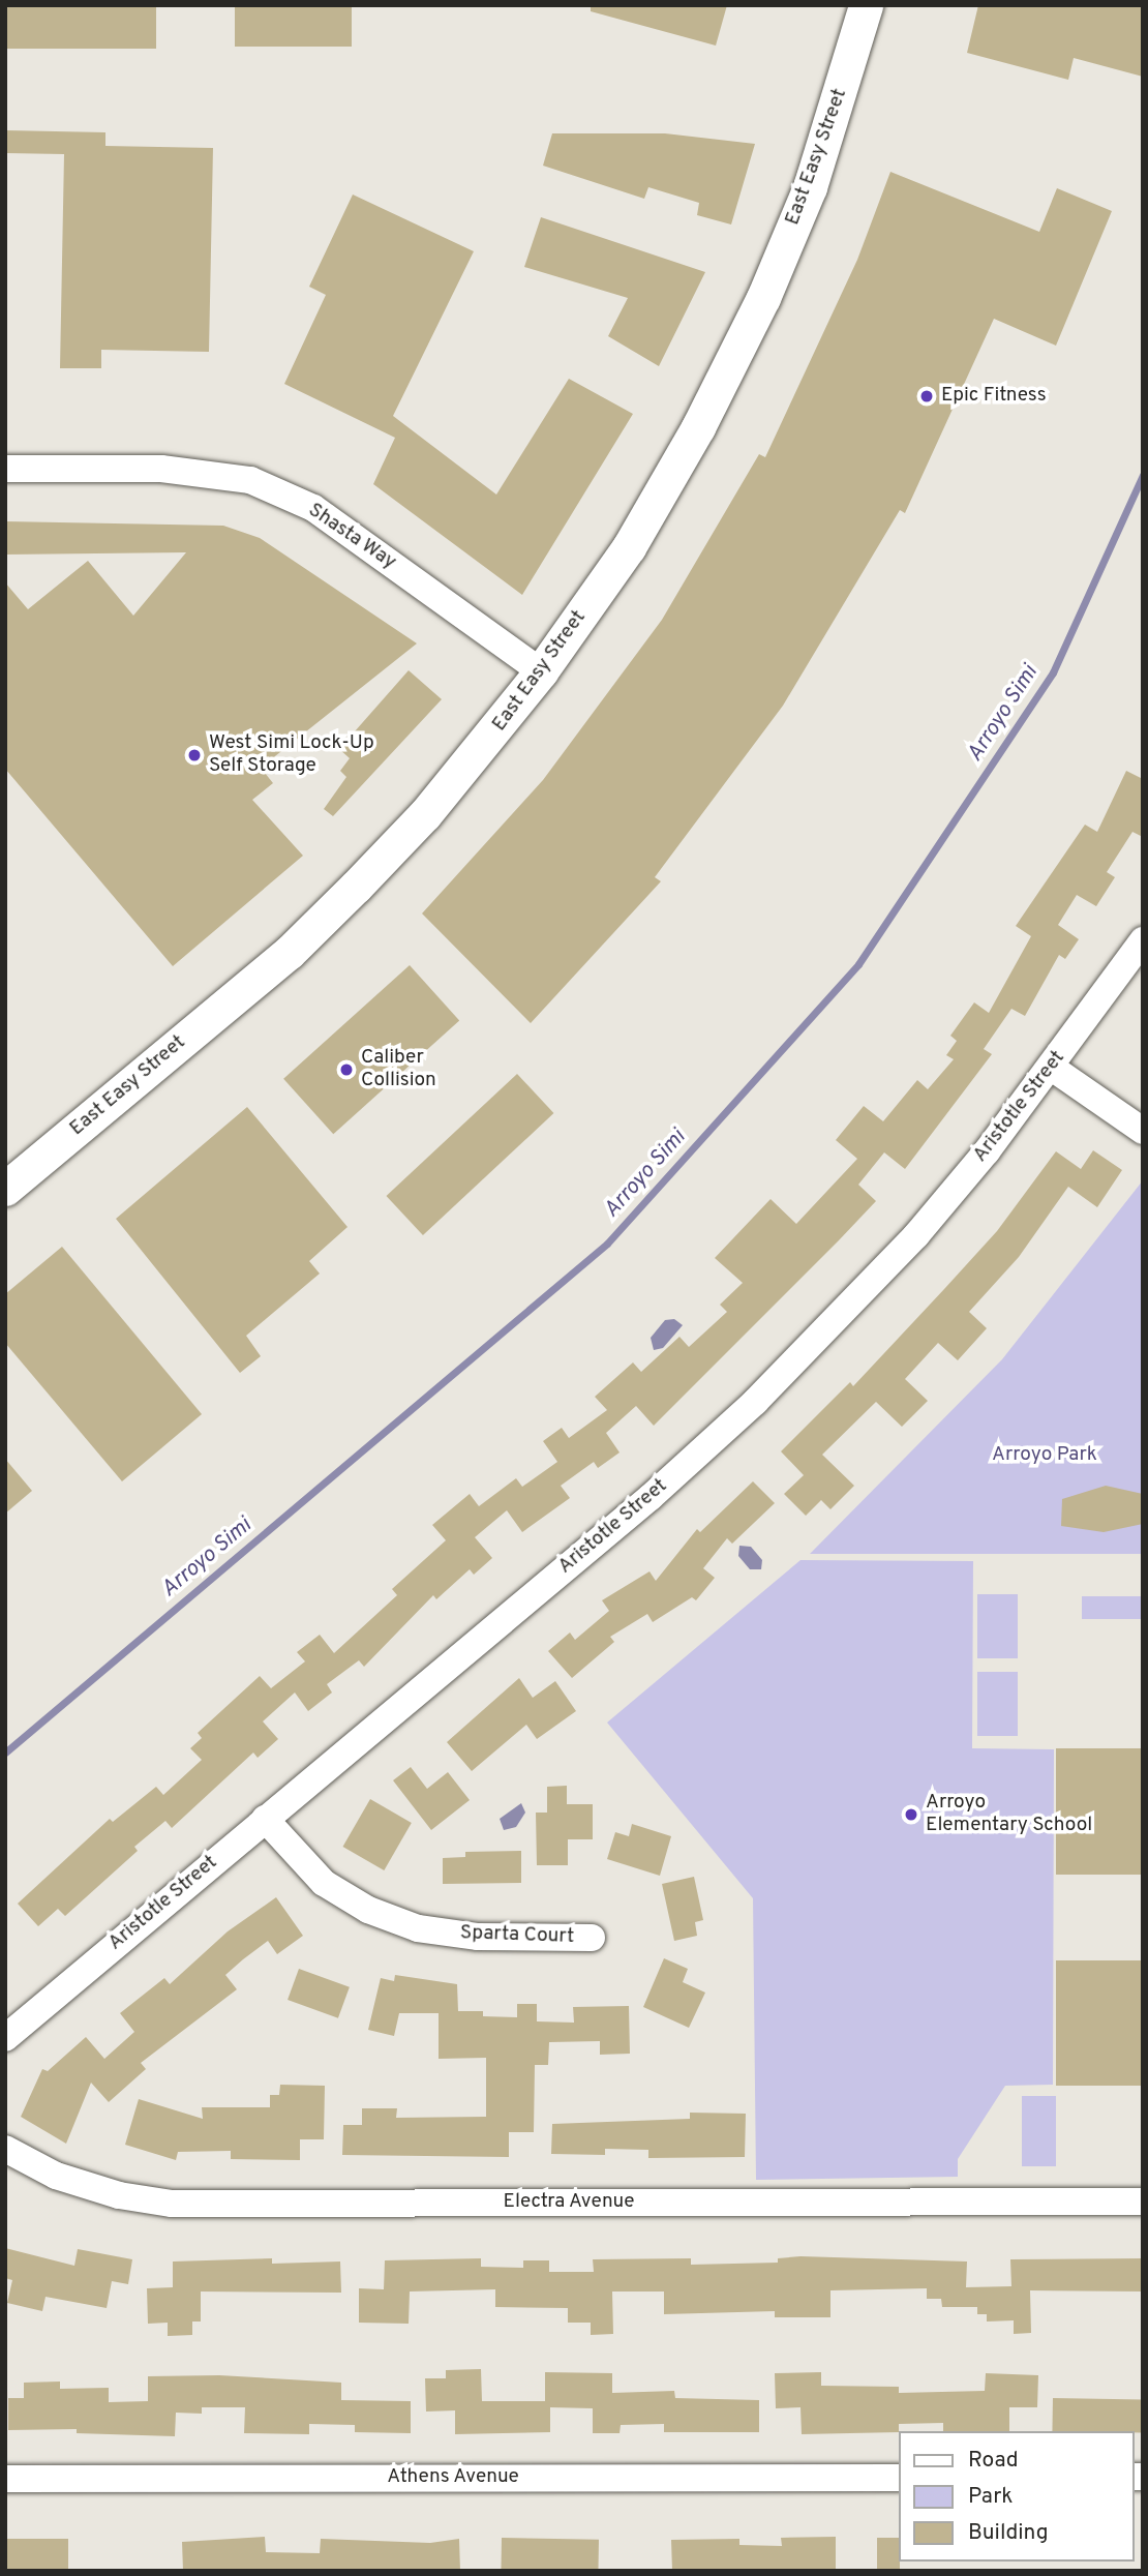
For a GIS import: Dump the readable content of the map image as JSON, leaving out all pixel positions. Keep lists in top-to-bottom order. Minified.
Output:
{"streets":{"street":["East Easy Street","Shasta Way","Aristotle Street","Sparta Court","Electra Avenue","Athens Avenue"]},"crossings":[["East Easy Street","Shasta Way"],["Aristotle Street","Sparta Court"]],"water":["Arroyo Simi"],"parks":["Arroyo Park"],"places":["Epic Fitness","West Simi Lock-Up Self Storage","Caliber Collision","Arroyo Elementary School"],"legend":["Road","Park","Building"]}
